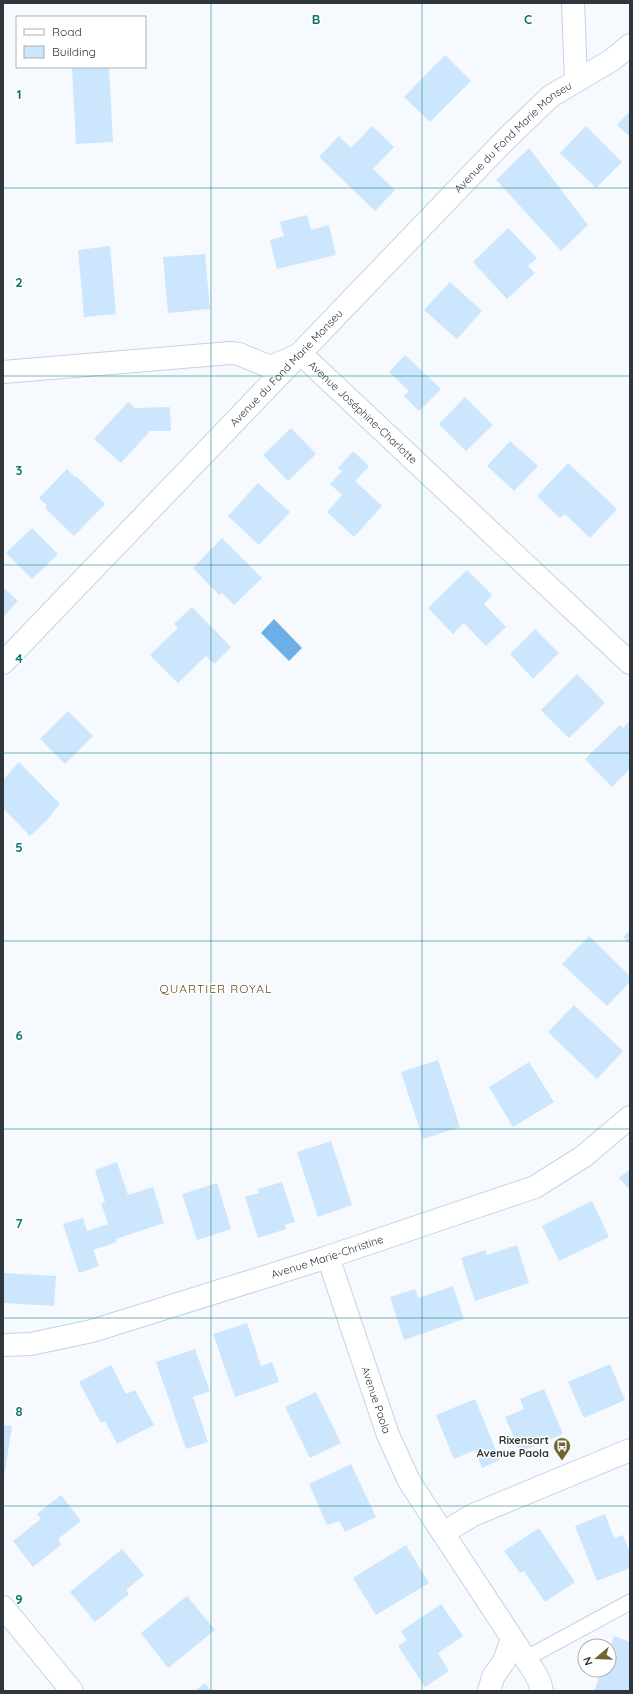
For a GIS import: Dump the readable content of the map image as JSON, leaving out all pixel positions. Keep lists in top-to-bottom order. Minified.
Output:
{"streets":{"street":["Avenue du Fond Marie Monseu","Avenue Joséphine-Charlotte","Avenue Marie-Christine","Avenue Paola"]},"crossings":[["Avenue du Fond Marie Monseu","Avenue Joséphine-Charlotte"],["Avenue Marie-Christine","Avenue Paola"]],"districts":["QUARTIER ROYAL"],"places":{"bus stop":["Rixensart Avenue Paola"]},"legend":["Road","Building"],"north":"left","grid":{"columns":["B","C"],"rows":["1","2","3","4","5","6","7","8","9"]}}
